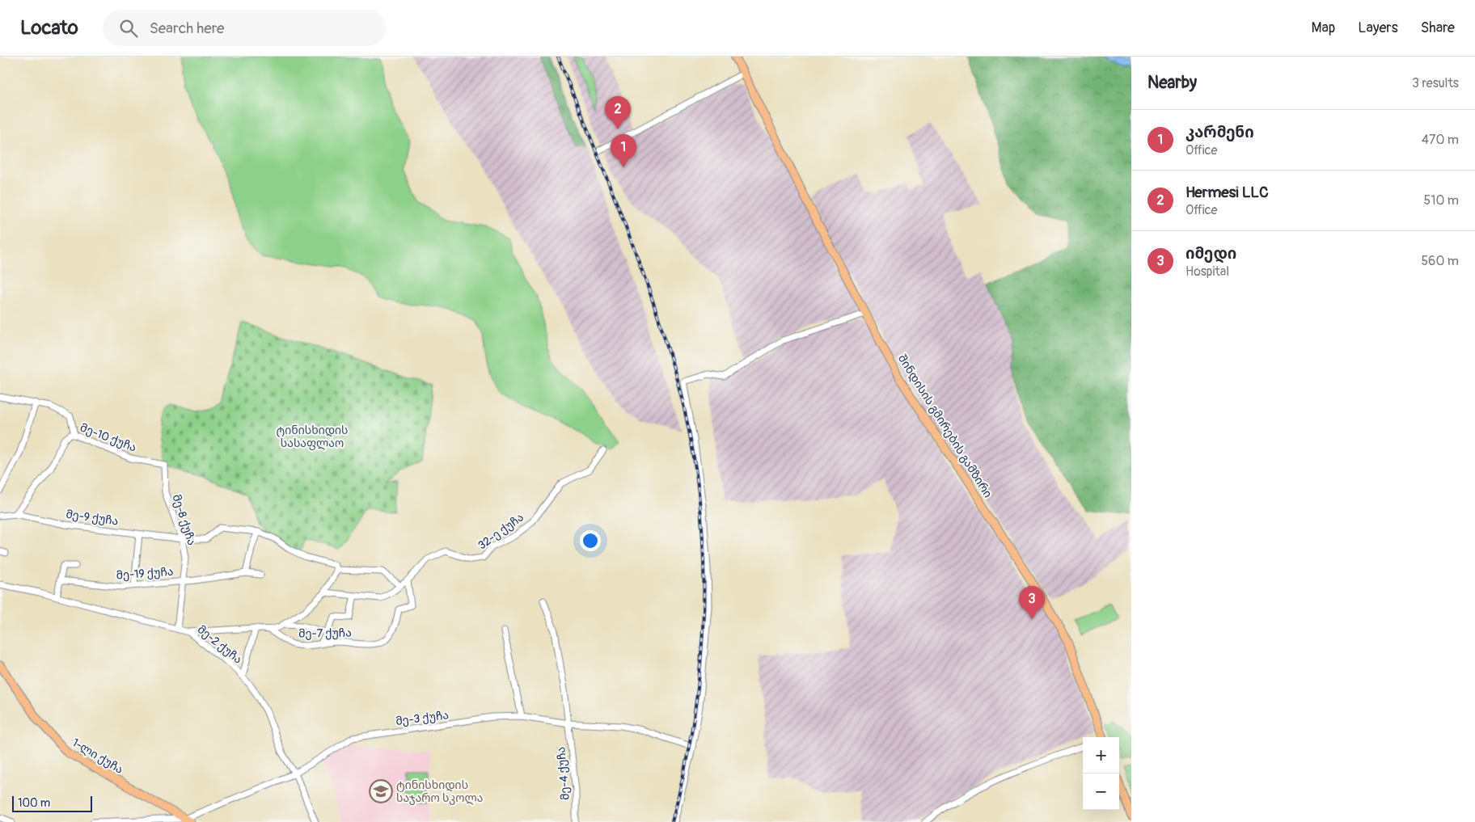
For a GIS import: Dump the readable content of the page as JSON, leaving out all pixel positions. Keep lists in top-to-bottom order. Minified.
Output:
{"streets":{"main road":["შინდისის გმირების გამზირი","1-ლი ქუჩა"],"street":["მე-10 ქუჩა","მე-9 ქუჩა","მე-8 ქუჩა","32-ე ქუჩა","მე-19 ქუჩა","მე-7 ქუჩა","მე-2 ქუჩა","მე-3 ქუჩა","მე-4 ქუჩა"]},"crossings":[["მე-10 ქუჩა","მე-9 ქუჩა"],["მე-10 ქუჩა","მე-8 ქუჩა"],["მე-9 ქუჩა","მე-8 ქუჩა"],["მე-8 ქუჩა","მე-19 ქუჩა"],["მე-8 ქუჩა","მე-2 ქუჩა"],["32-ე ქუჩა","მე-7 ქუჩა"],["მე-2 ქუჩა","მე-3 ქუჩა"],["მე-3 ქუჩა","1-ლი ქუჩა"],["მე-3 ქუჩა","მე-4 ქუჩა"]],"parks":["ტინისხიდის სასაფლაო"],"places":{"school or university":["ტინისხიდის საჯარო სკოლა"]},"scale_bar":"100 m","page":{"header":"Locato","search":"Search here","nav":["Map","Layers","Share"],"heading":["Nearby","3 results"],"pins":["2","1","3"],"list":[{"mark":"1","name":"კარმენი","note":"Office","value":"470 m"},{"mark":"2","name":"Hermesi LLC","note":"Office","value":"510 m"},{"mark":"3","name":"იმედი","note":"Hospital","value":"560 m"}],"map_buttons":["+","−"],"scale":"100 m"}}
